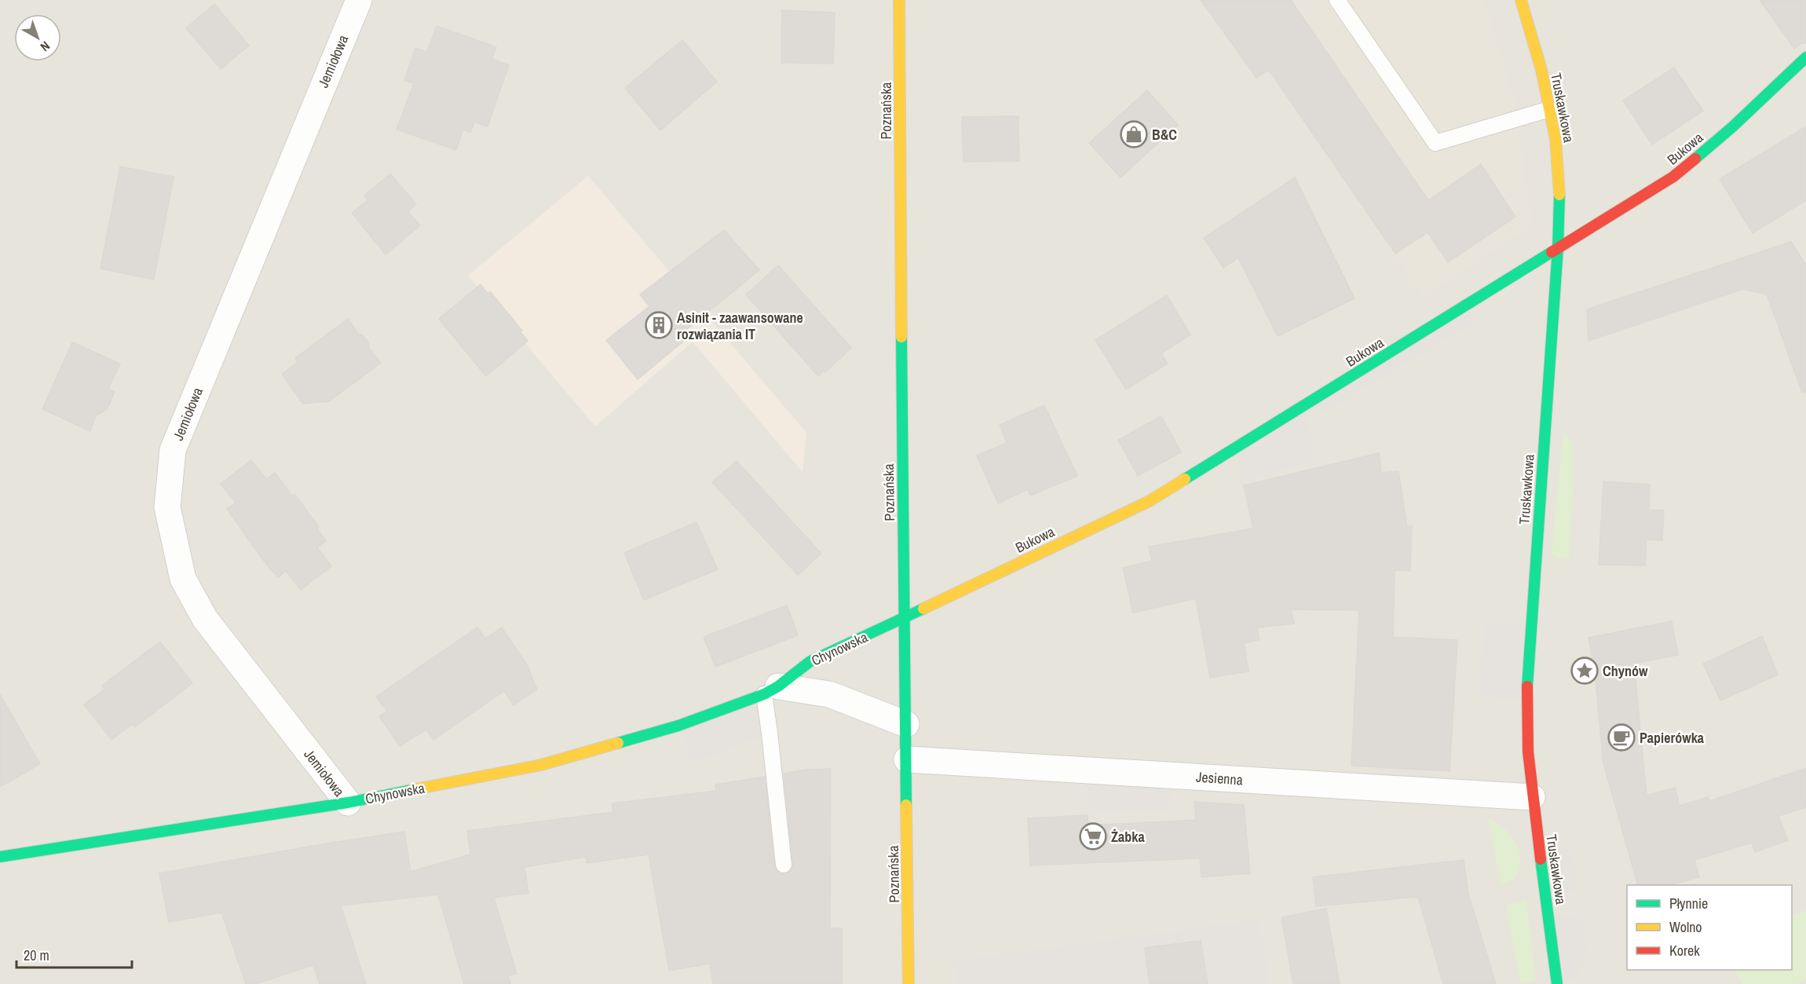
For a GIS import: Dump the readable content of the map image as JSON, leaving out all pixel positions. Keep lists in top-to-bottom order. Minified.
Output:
{"streets":{"street":["Jemiołowa","Truskawkowa","Poznańska","Bukowa","Chynowska","Jesienna"]},"crossings":[["Jemiołowa","Chynowska"],["Truskawkowa","Bukowa"],["Truskawkowa","Jesienna"],["Poznańska","Bukowa"],["Poznańska","Chynowska"],["Poznańska","Jesienna"],["Bukowa","Chynowska"]],"places":{"shop":["B&C"],"building":["Asinit - zaawansowane rozwiązania IT"],"place":["Chynów"],"cafe":["Papierówka"],"supermarket":["Żabka"]},"legend":["Płynnie","Wolno","Korek"],"scale_bar":"20 m","north":"bottom right"}
